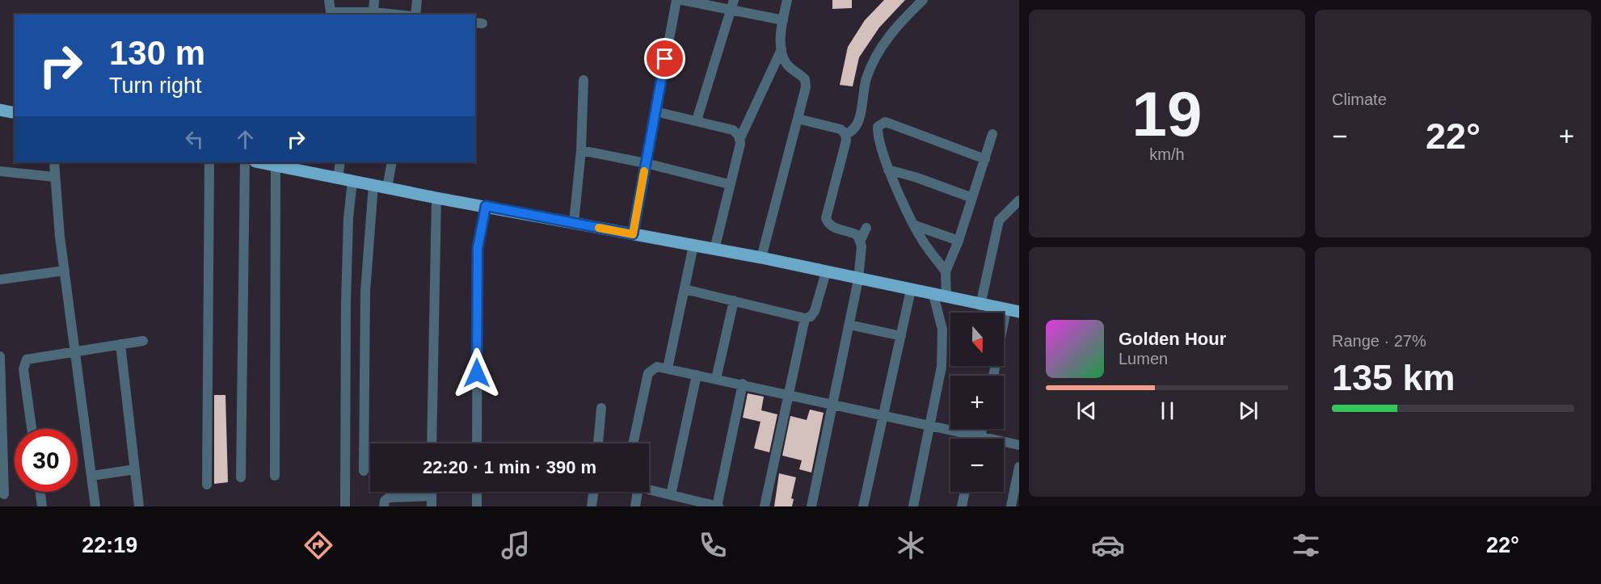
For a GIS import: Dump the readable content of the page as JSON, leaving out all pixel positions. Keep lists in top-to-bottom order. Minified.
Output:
{"north":"bottom","page":{"tile":[["19","km/h"],"Climate",["Range · 27%","135 km"]],"turn":["130 m","Turn right"],"heat":["−","22°","+"],"map_buttons":["+","−"],"song":["Golden Hour","Lumen"],"limit":"30","trip":"22:20 · 1 min · 390 m","tabs":["22:19","22°"]}}
